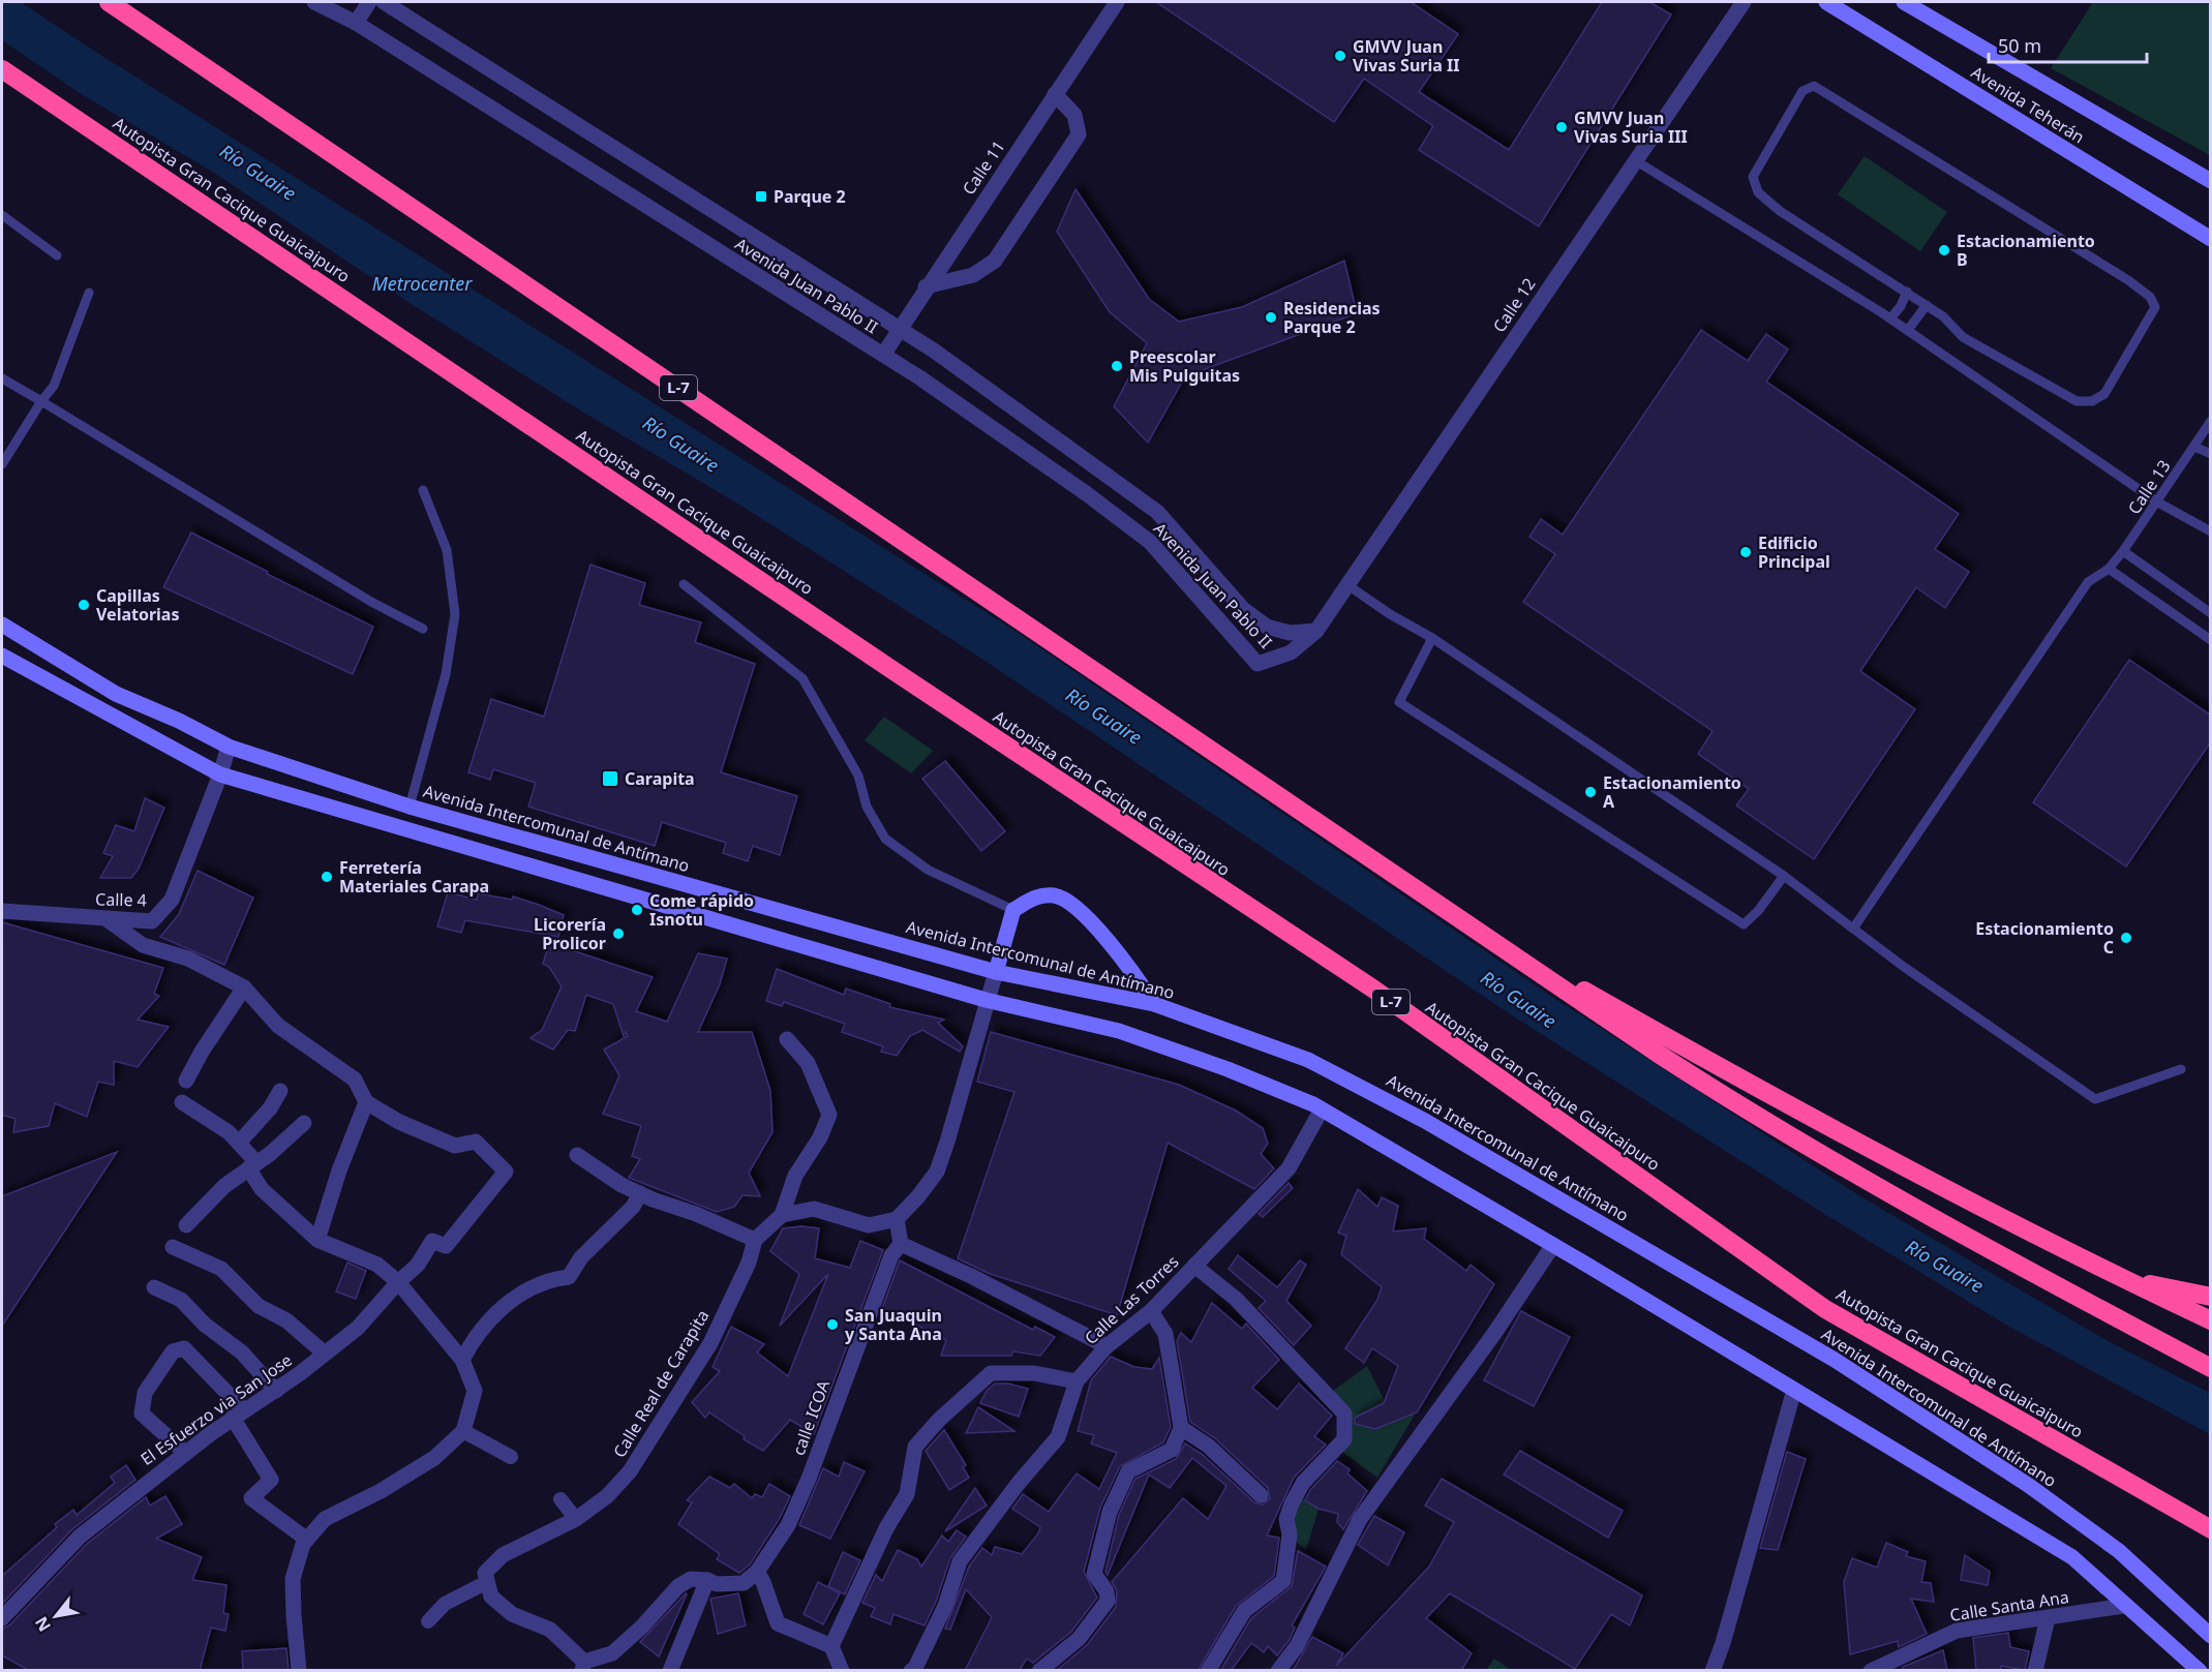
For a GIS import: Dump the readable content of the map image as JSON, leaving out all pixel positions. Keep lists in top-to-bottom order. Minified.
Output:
{"streets":{"highway":["Autopista Gran Cacique Guaicaipuro","L-7"],"main road":["Avenida Teherán","Avenida Intercomunal de Antímano"],"street":["Calle 11","Avenida Juan Pablo II","Calle 12","Calle 4","Calle Las Torres","Calle Real de Carapita","El Esfuerzo via San Jose","calle ICOA","Calle Santa Ana"],"lane":["Calle 13"]},"crossings":[["Calle 11","Avenida Juan Pablo II"],["Avenida Juan Pablo II","Calle 12"]],"water":["Río Guaire","Metrocenter"],"places":{"other":["GMVV Juan Vivas Suria II","GMVV Juan Vivas Suria III","Estacionamiento B","Residencias Parque 2","Preescolar Mis Pulguitas","Edificio Principal","Capillas Velatorias","Estacionamiento A","Ferretería Materiales Carapa","Come rápido Isnotu","Licorería Prolicor","Estacionamiento C","San Juaquin y Santa Ana"],"transit":["Parque 2","Carapita"]},"scale_bar":"50 m","north":"bottom left"}
